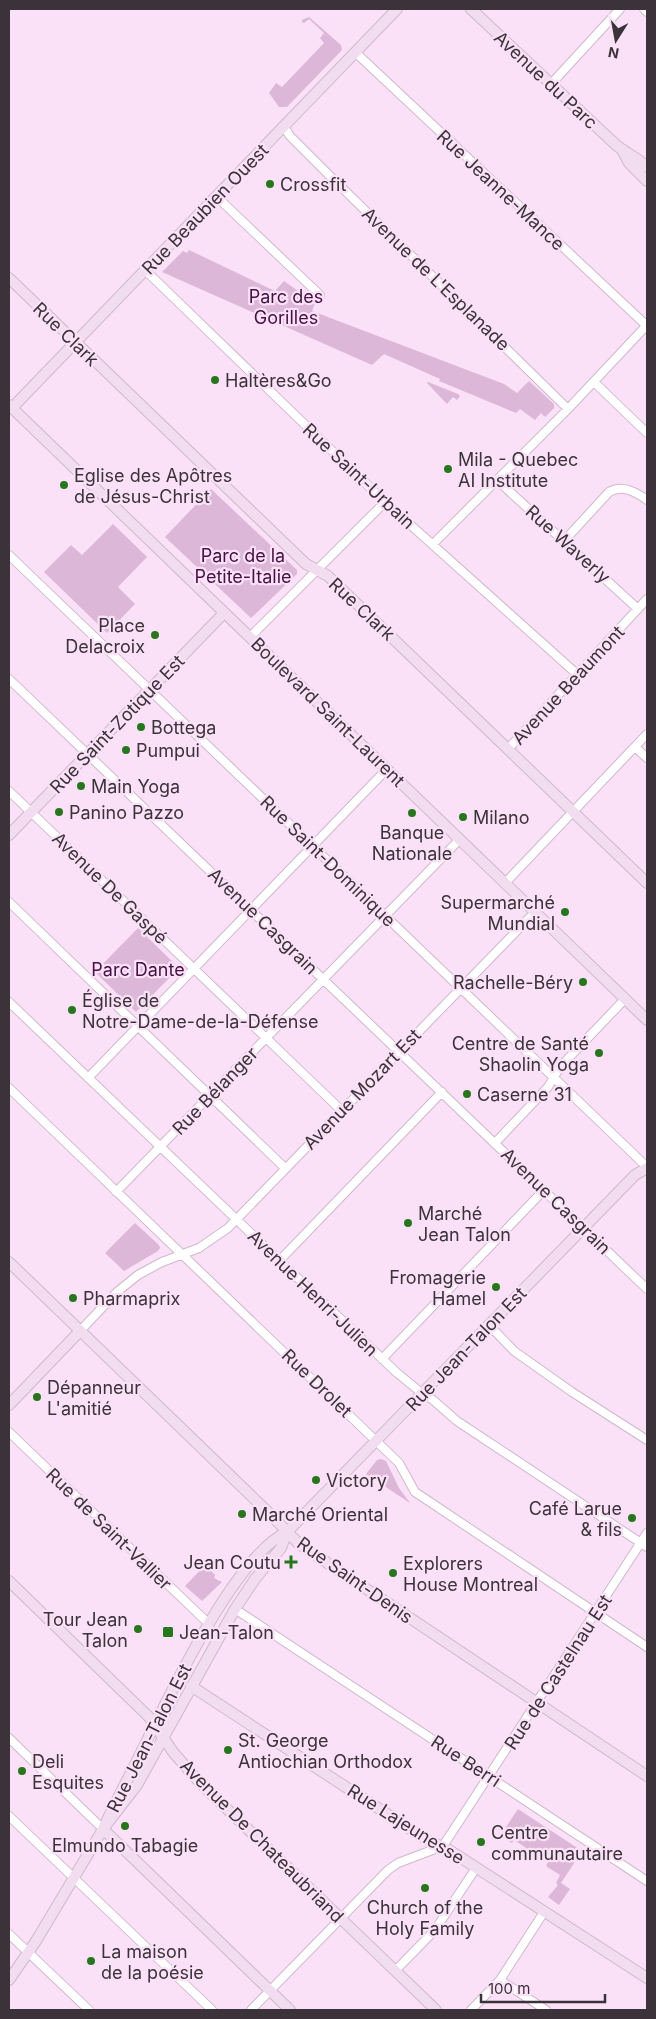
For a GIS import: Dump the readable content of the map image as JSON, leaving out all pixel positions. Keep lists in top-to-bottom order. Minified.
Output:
{"streets":{"main road":["Avenue du Parc","Rue Beaubien Ouest","Rue Clark","Boulevard Saint-Laurent","Rue Saint-Zotique Est","Rue Jean-Talon Est","Rue Saint-Denis","Rue Lajeunesse","Avenue De Chateaubriand"],"street":["Rue Jeanne-Mance","Avenue de L'Esplanade","Rue Saint-Urbain","Rue Waverly","Avenue Beaumont","Rue Saint-Dominique","Avenue De Gaspé","Avenue Casgrain","Avenue Mozart Est","Rue Bélanger","Avenue Henri-Julien","Rue Drolet","Rue de Saint-Vallier","Rue de Castelnau Est","Rue Berri"]},"crossings":[["Rue Jeanne-Mance","Rue Beaubien Ouest"],["Rue Beaubien Ouest","Avenue de L'Esplanade"],["Rue Beaubien Ouest","Rue Clark"],["Rue Beaubien Ouest","Rue Saint-Urbain"],["Rue Beaubien Ouest","Boulevard Saint-Laurent"],["Rue Clark","Avenue Beaumont"],["Rue Saint-Urbain","Avenue Beaumont"],["Rue Waverly","Avenue Beaumont"],["Boulevard Saint-Laurent","Rue Saint-Zotique Est"],["Boulevard Saint-Laurent","Avenue Mozart Est"],["Boulevard Saint-Laurent","Rue Bélanger"],["Rue Saint-Zotique Est","Rue Saint-Dominique"],["Rue Saint-Zotique Est","Avenue De Gaspé"],["Rue Saint-Zotique Est","Avenue Casgrain"],["Rue Saint-Dominique","Avenue Mozart Est"],["Rue Saint-Dominique","Rue Bélanger"],["Rue Saint-Dominique","Rue Jean-Talon Est"],["Avenue De Gaspé","Avenue Mozart Est"],["Avenue De Gaspé","Rue Bélanger"],["Avenue Casgrain","Avenue Mozart Est"],["Avenue Casgrain","Rue Bélanger"],["Avenue Casgrain","Rue Jean-Talon Est"],["Avenue Mozart Est","Avenue Henri-Julien"],["Avenue Mozart Est","Rue Drolet"],["Rue Bélanger","Avenue Henri-Julien"],["Rue Bélanger","Rue Drolet"],["Avenue Henri-Julien","Rue Jean-Talon Est"],["Avenue Henri-Julien","Rue de Castelnau Est"],["Rue Jean-Talon Est","Rue Drolet"],["Rue Jean-Talon Est","Rue de Saint-Vallier"],["Rue Jean-Talon Est","Rue Saint-Denis"],["Rue Jean-Talon Est","Rue Berri"],["Rue Jean-Talon Est","Rue Lajeunesse"],["Rue Jean-Talon Est","Avenue De Chateaubriand"],["Rue Drolet","Rue de Castelnau Est"],["Rue Saint-Denis","Rue de Castelnau Est"],["Rue de Castelnau Est","Rue Berri"],["Rue de Castelnau Est","Rue Lajeunesse"]],"parks":["Parc des Gorilles","Parc de la Petite-Italie","Parc Dante"],"places":{"other":["Crossfit","Haltères&Go","Mila - Quebec AI Institute","Eglise des Apôtres de Jésus-Christ","Place Delacroix","Bottega","Pumpui","Main Yoga","Panino Pazzo","Banque Nationale","Milano","Supermarché Mundial","Rachelle-Béry","Église de Notre-Dame-de-la-Défense","Centre de Santé Shaolin Yoga","Caserne 31","Marché Jean Talon","Fromagerie Hamel","Pharmaprix","Dépanneur L'amitié","Victory","Marché Oriental","Café Larue & fils","Explorers House Montreal","Tour Jean Talon","St. George Antiochian Orthodox","Deli Esquites","Elmundo Tabagie","Centre communautaire","Church of the Holy Family","La maison de la poésie"],"health":["Jean Coutu"],"transit":["Jean-Talon"]},"scale_bar":"100 m","north":"bottom"}
